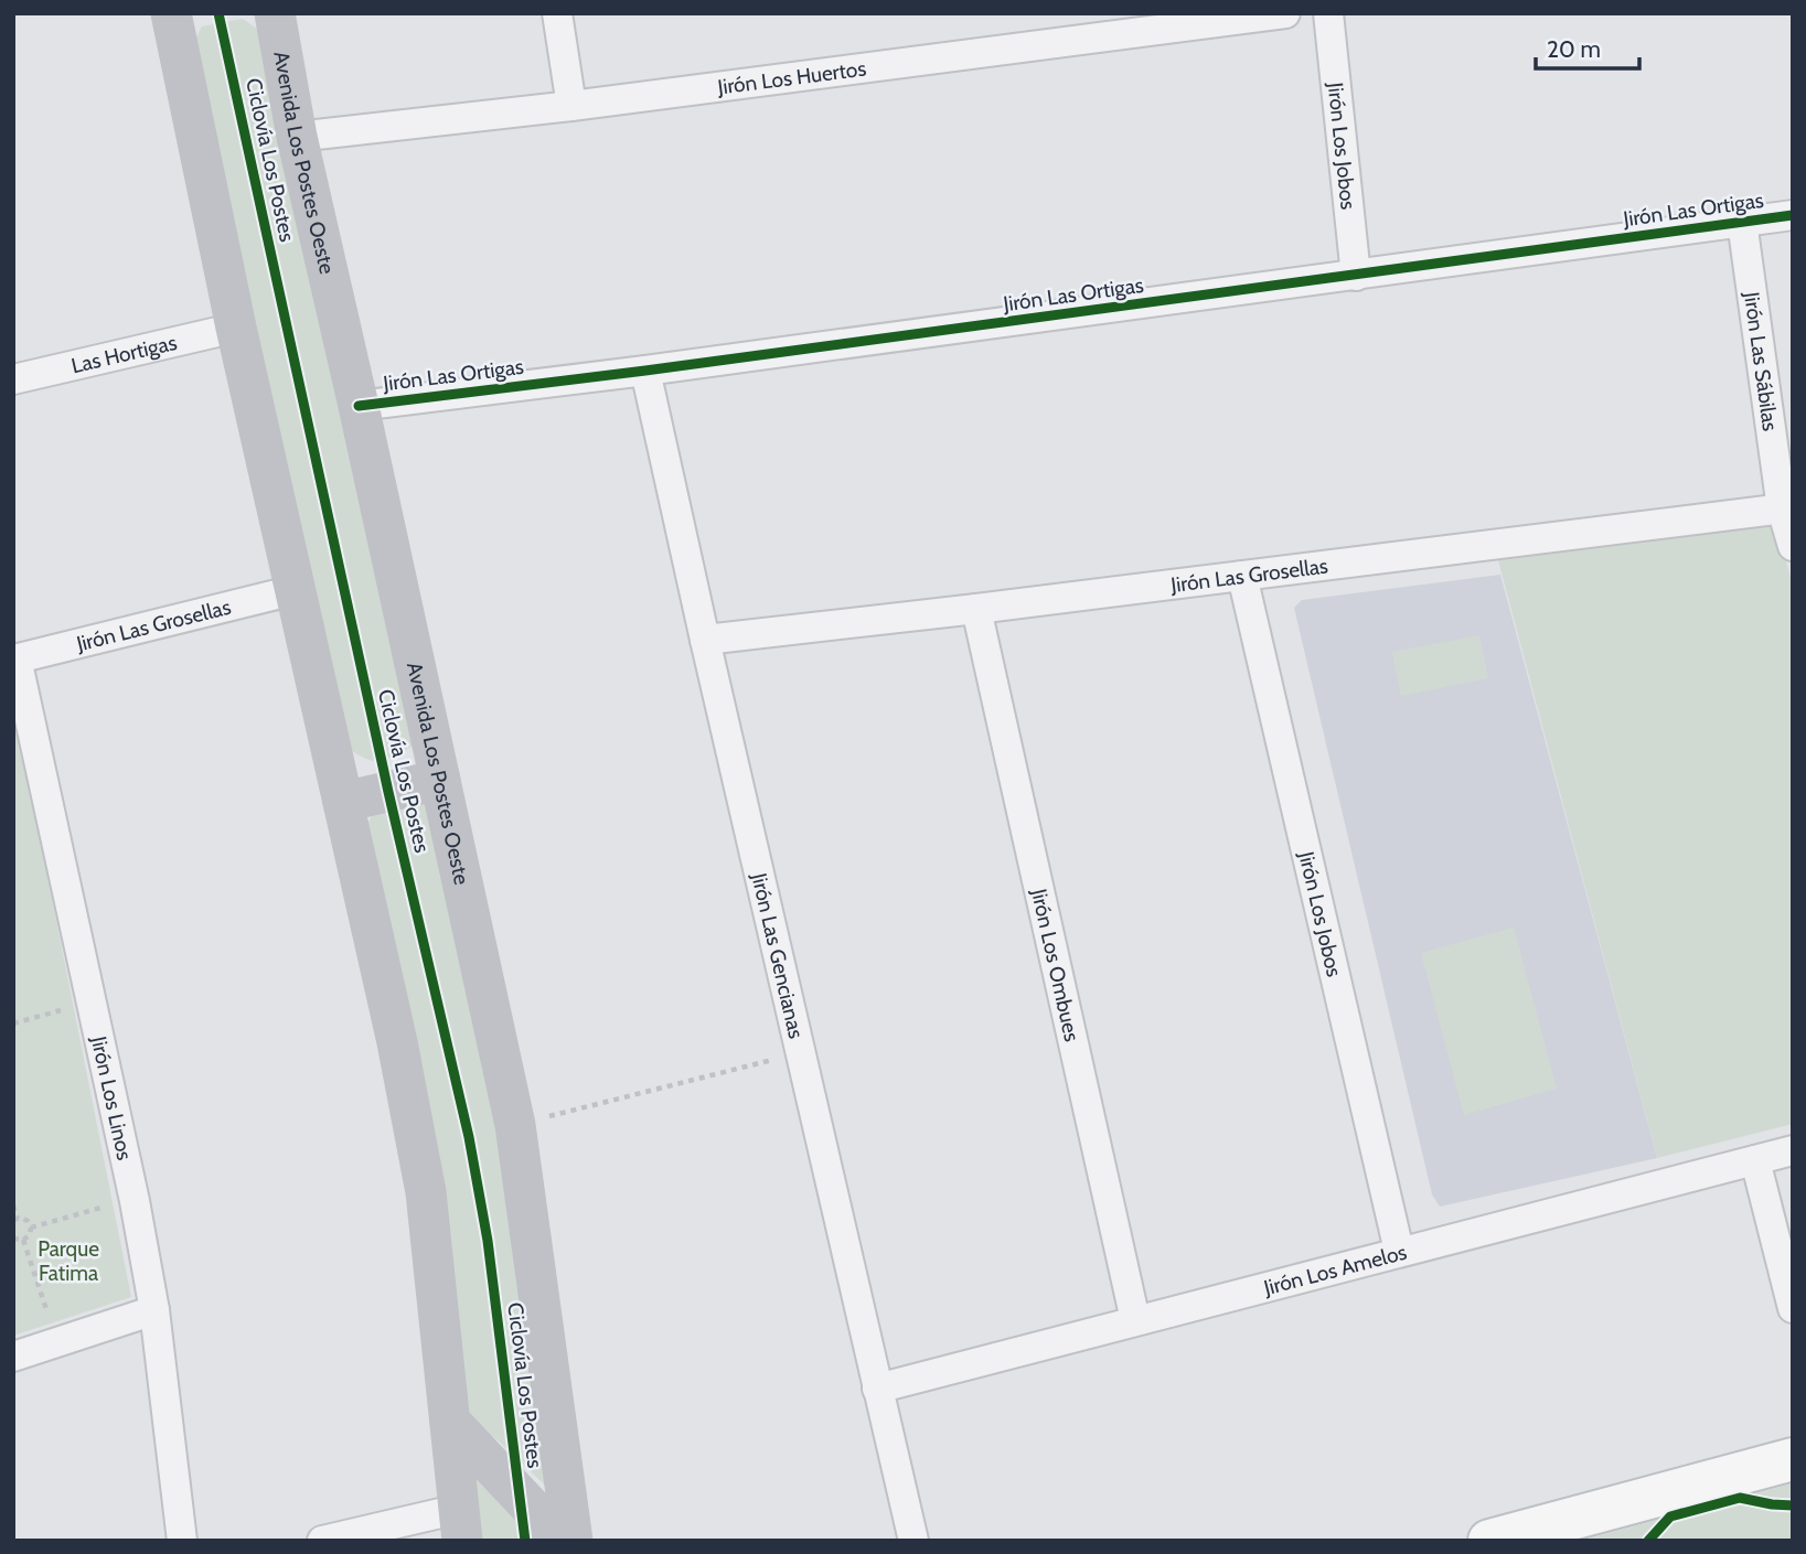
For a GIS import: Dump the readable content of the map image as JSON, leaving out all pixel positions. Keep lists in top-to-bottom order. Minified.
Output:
{"streets":{"main road":["Avenida Los Postes Oeste"],"street":["Jirón Los Huertos","Jirón Los Jobos","Jirón Las Ortigas","Las Hortigas","Jirón Las Sábilas","Jirón Las Grosellas","Jirón Las Gencianas","Jirón Los Ombues","Jirón Los Linos","Jirón Los Amelos"],"cycle path":["Ciclovía Los Postes"]},"crossings":[["Jirón Los Huertos","Avenida Los Postes Oeste"],["Jirón Los Jobos","Jirón Las Ortigas"],["Jirón Los Jobos","Jirón Las Grosellas"],["Jirón Los Jobos","Jirón Los Amelos"],["Avenida Los Postes Oeste","Jirón Las Ortigas"],["Jirón Las Ortigas","Jirón Las Sábilas"],["Jirón Las Ortigas","Jirón Las Gencianas"],["Jirón Las Sábilas","Jirón Las Grosellas"],["Jirón Las Grosellas","Jirón Las Gencianas"],["Jirón Las Grosellas","Jirón Los Ombues"],["Jirón Las Grosellas","Jirón Los Linos"],["Jirón Las Gencianas","Jirón Los Amelos"],["Jirón Los Ombues","Jirón Los Amelos"]],"parks":["Parque Fatima"],"scale_bar":"20 m"}
